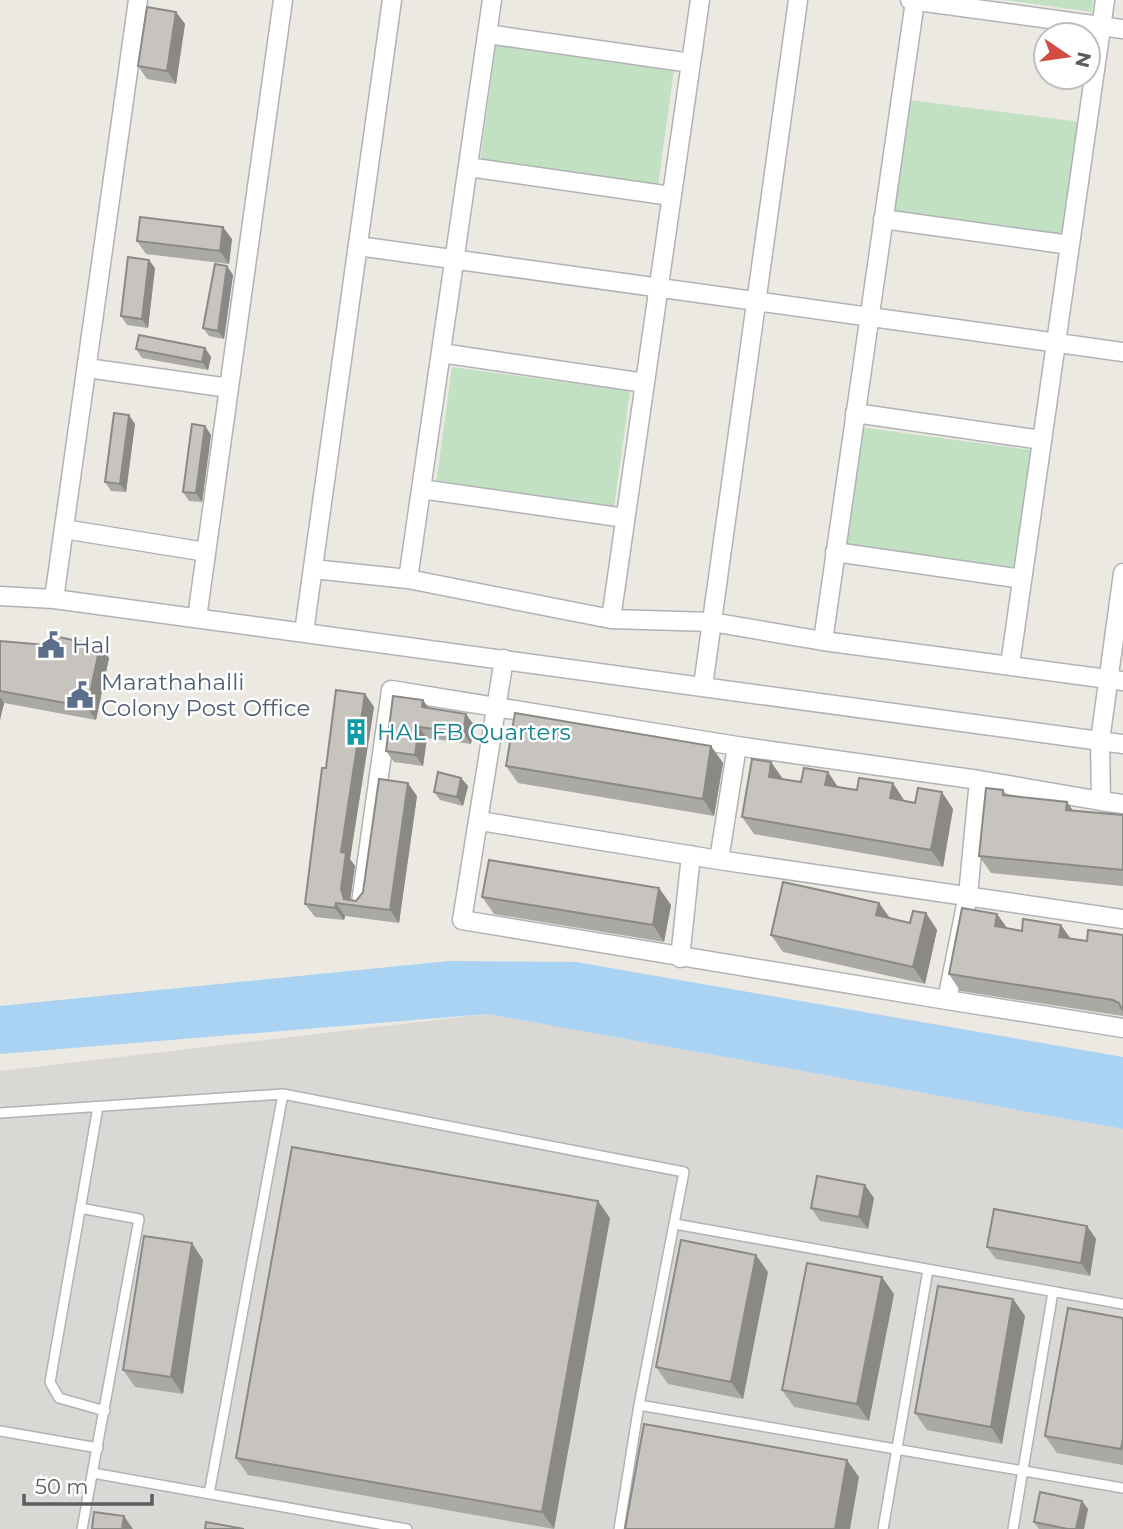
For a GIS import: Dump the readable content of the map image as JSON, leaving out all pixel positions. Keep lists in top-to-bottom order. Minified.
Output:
{"places":{"public building":["Hal","Marathahalli Colony Post Office"],"building":["HAL FB Quarters"]},"scale_bar":"50 m","north":"right"}
